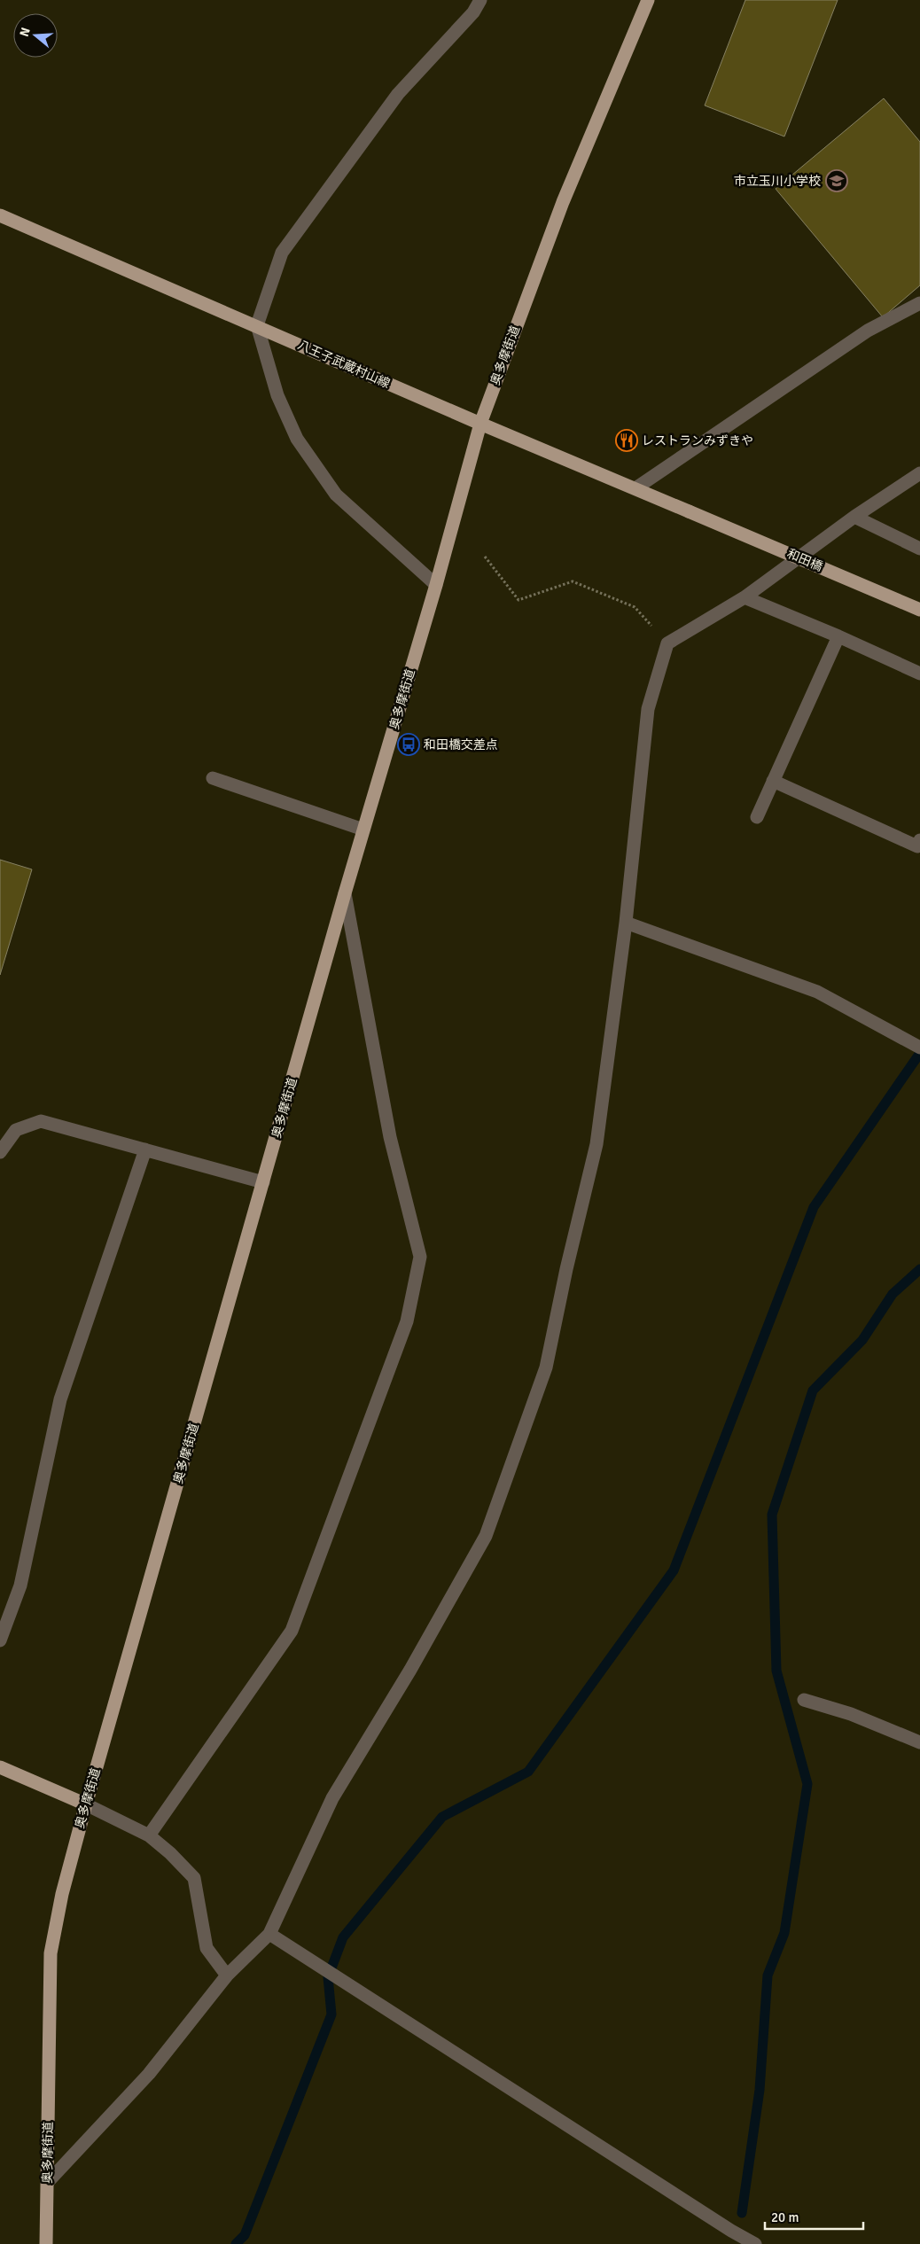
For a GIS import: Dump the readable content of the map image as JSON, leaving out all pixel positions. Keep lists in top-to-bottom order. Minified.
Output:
{"streets":{"main road":["奥多摩街道","八王子武蔵村山線","和田橋"]},"crossings":[["奥多摩街道","八王子武蔵村山線"],["八王子武蔵村山線","和田橋"]],"places":{"school or university":["市立玉川小学校"],"restaurant":["レストランみずきや"],"bus stop":["和田橋交差点"]},"scale_bar":"20 m","north":"left"}
